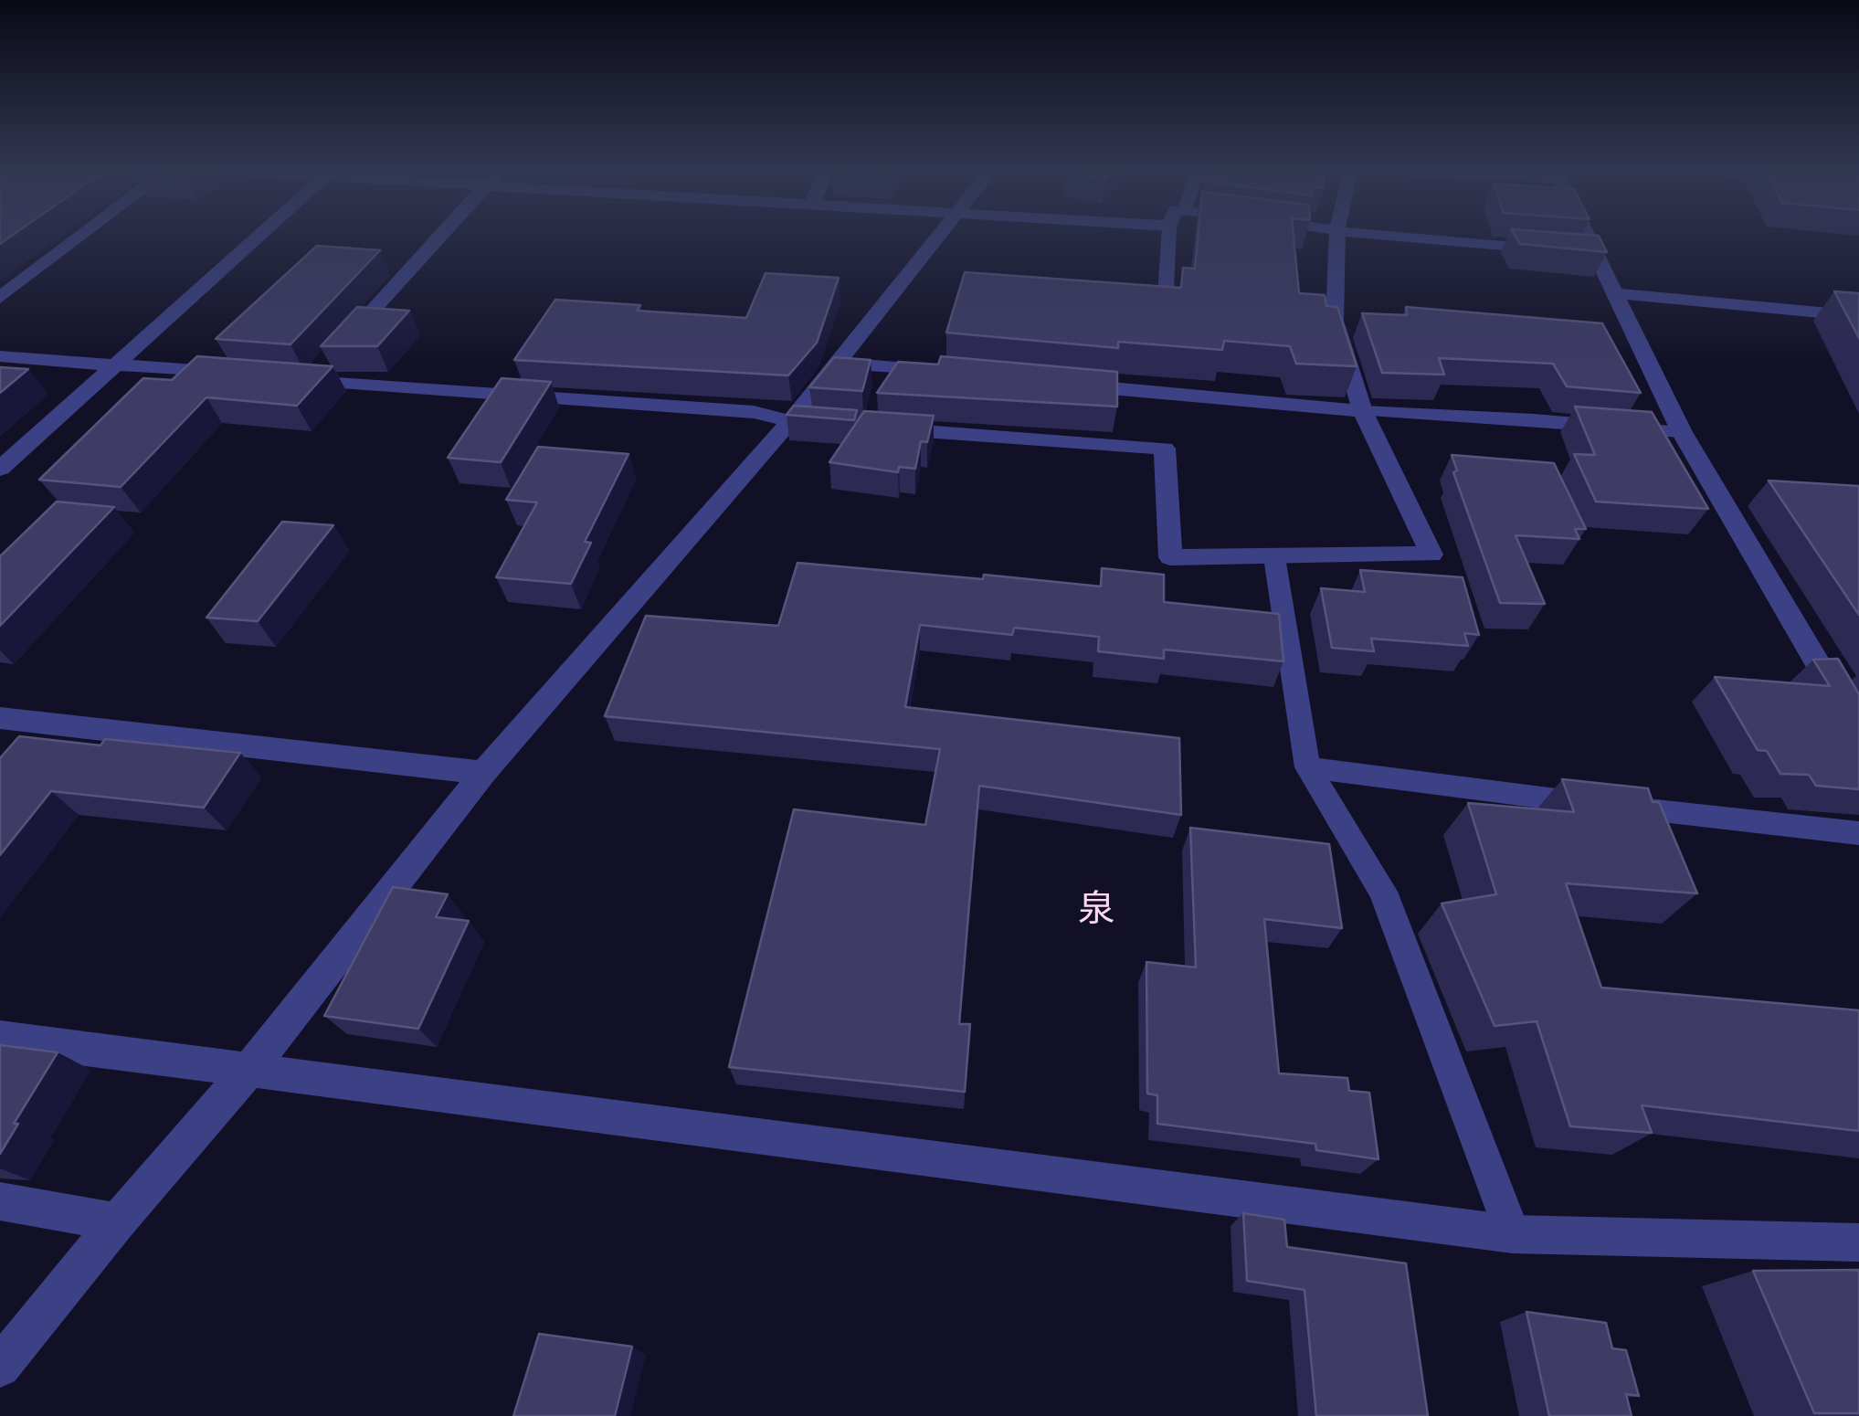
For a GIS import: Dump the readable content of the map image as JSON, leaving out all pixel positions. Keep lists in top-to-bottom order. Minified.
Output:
{"districts":["泉"]}
